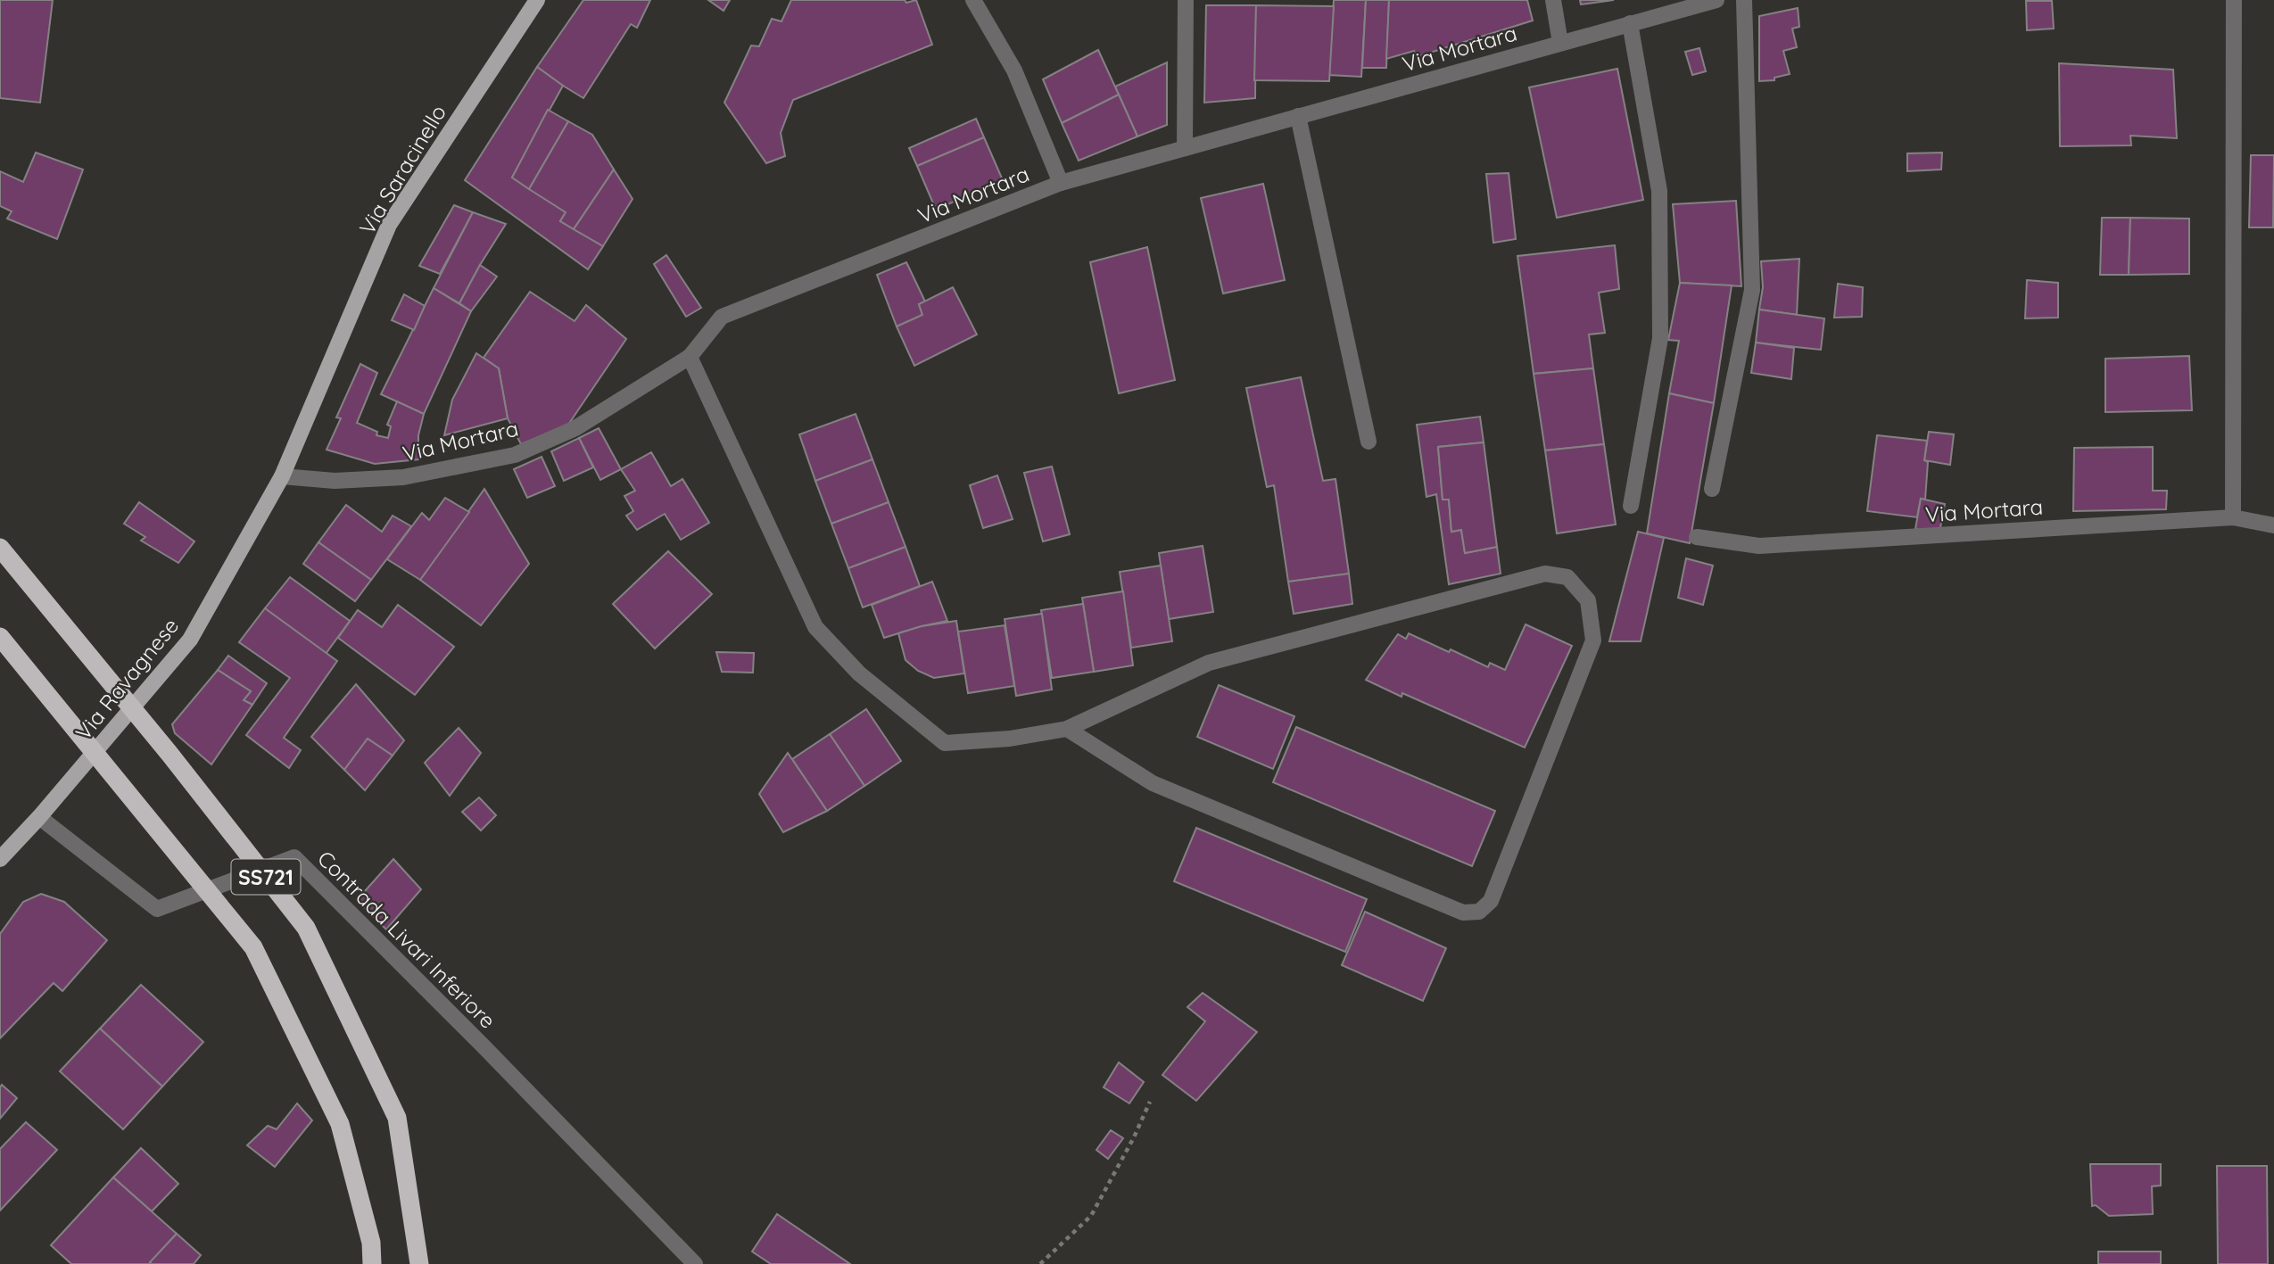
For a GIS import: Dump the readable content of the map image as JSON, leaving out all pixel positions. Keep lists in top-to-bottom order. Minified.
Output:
{"streets":{"highway":["SS721"],"main road":["Via Saracinello","Via Ravagnese"],"street":["Via Mortara","Contrada Livari Inferiore"]},"crossings":[["Via Mortara","Via Saracinello"],["Via Mortara","Via Ravagnese"],["Via Saracinello","Via Ravagnese"],["Via Ravagnese","Contrada Livari Inferiore"]]}
